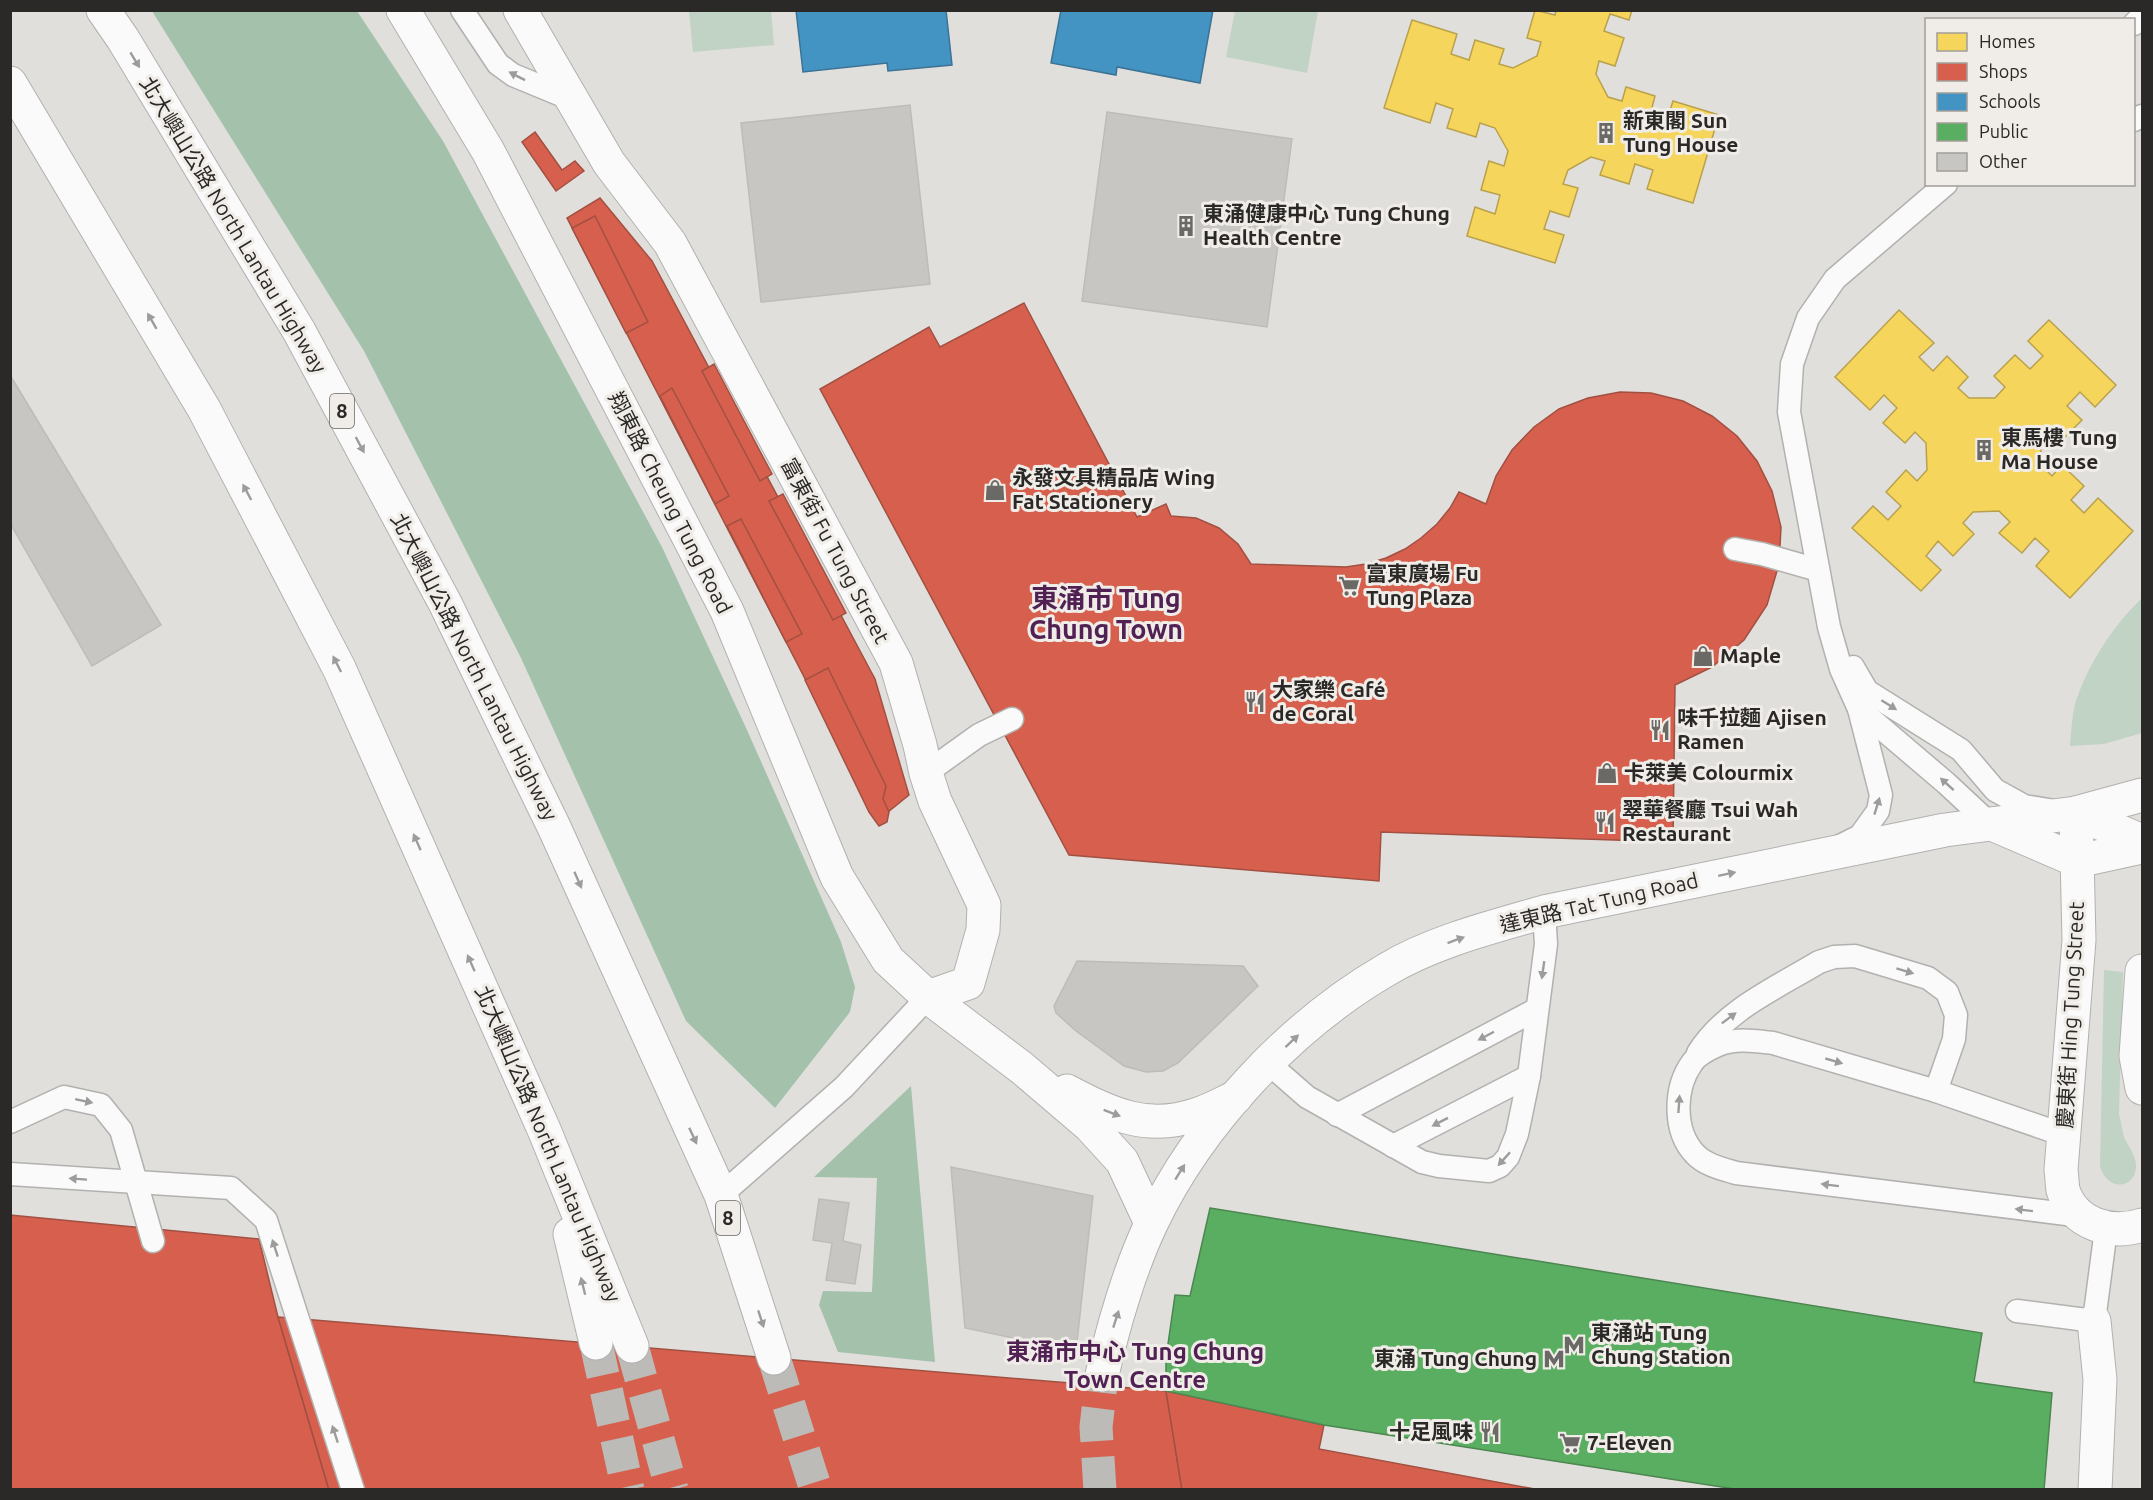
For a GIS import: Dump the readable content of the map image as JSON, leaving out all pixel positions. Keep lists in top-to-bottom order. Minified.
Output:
{"streets":{"main road":["北大嶼山公路 North Lantau Highway","8","翔東路 Cheung Tung Road","富東街 Fu Tung Street","達東路 Tat Tung Road","慶東街 Hing Tung Street"]},"crossings":[["翔東路 Cheung Tung Road","富東街 Fu Tung Street"],["達東路 Tat Tung Road","慶東街 Hing Tung Street"]],"one_way":["達東路 Tat Tung Road"],"districts":["東涌市 Tung Chung Town","東涌市中心 Tung Chung Town Centre"],"places":{"building":["新東閣 Sun Tung House","東涌健康中心 Tung Chung Health Centre","東馬樓 Tung Ma House"],"shop":["永發文具精品店 Wing Fat Stationery","Maple","卡萊美 Colourmix"],"supermarket":["富東廣場 Fu Tung Plaza","7-Eleven"],"restaurant":["大家樂 Café de Coral","味千拉麵 Ajisen Ramen","翠華餐廳 Tsui Wah Restaurant","十足風味"],"metro station":["東涌站 Tung Chung Station","東涌 Tung Chung"]},"legend":["Homes","Shops","Schools","Public","Other"]}
